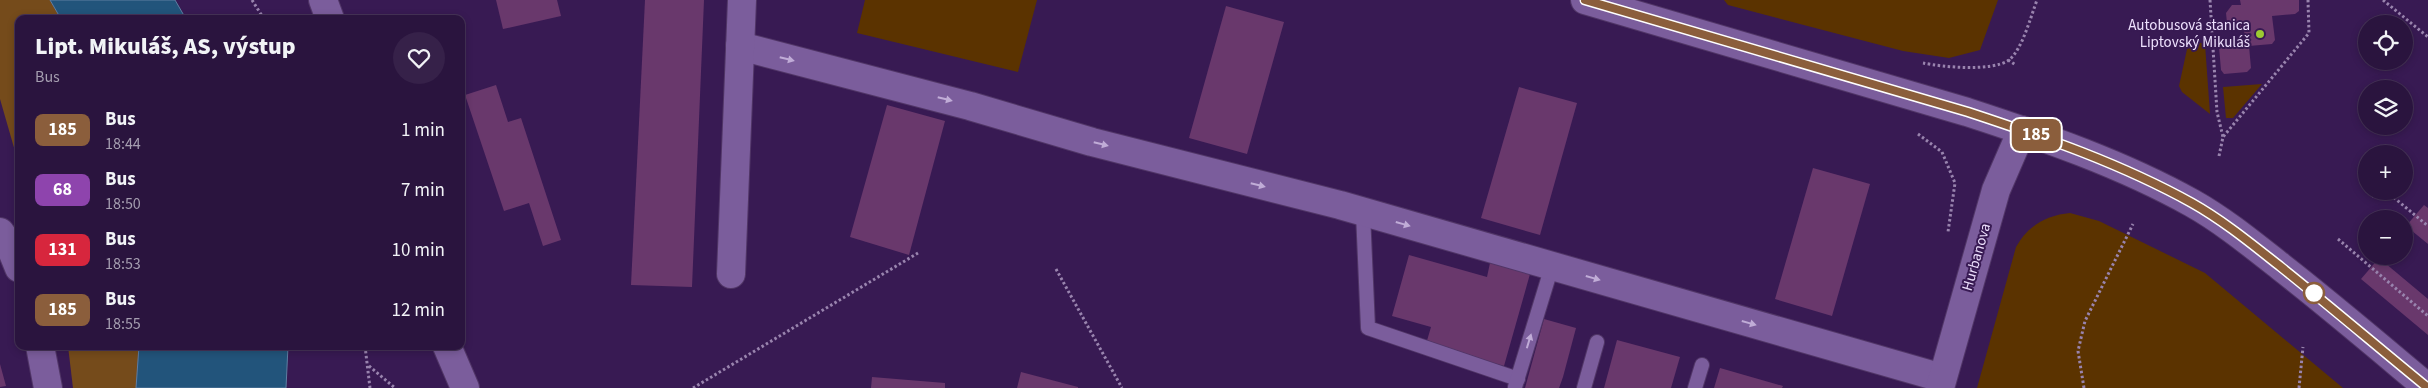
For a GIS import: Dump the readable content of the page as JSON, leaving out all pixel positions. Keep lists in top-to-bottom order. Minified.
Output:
{"streets":{"street":["Hurbanova"]},"places":["Autobusová stanica Liptovský Mikuláš"],"lines":["bus line 185"],"page":{"on_map":"185","map_buttons":["+","−"],"heading":["Lipt. Mikuláš, AS, výstup","Bus"],"list":[{"mark":"185","name":"Bus","note":"18:44","value":"1 min"},{"mark":"68","name":"Bus","note":"18:50","value":"7 min"},{"mark":"131","name":"Bus","note":"18:53","value":"10 min"},{"mark":"185","name":"Bus","note":"18:55","value":"12 min"}]}}
